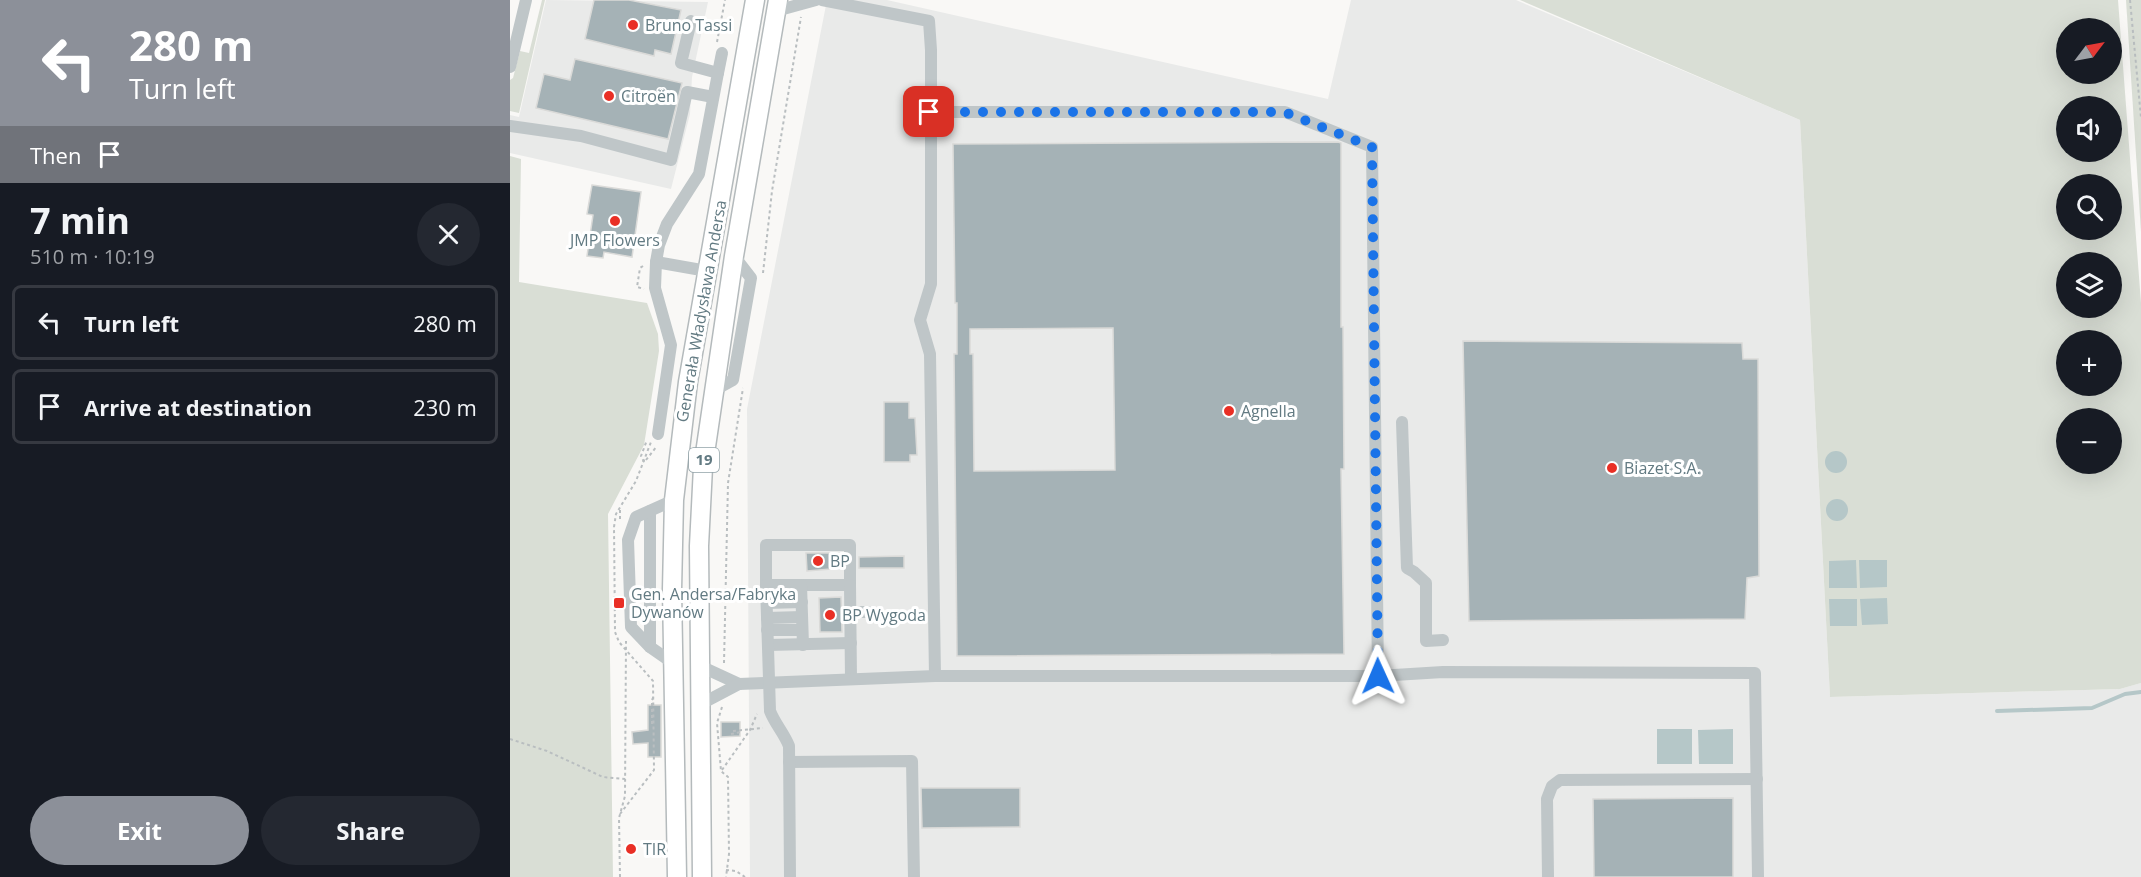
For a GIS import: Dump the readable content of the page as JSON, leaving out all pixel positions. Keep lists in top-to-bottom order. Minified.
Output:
{"streets":{"highway":["Generała Władysława Andersa","19"]},"places":{"other":["Bruno Tassi","Citroën","JMP Flowers","Agnella","Biazet S.A.","BP","BP Wygoda","TIR"],"transit":["Gen. Andersa/Fabryka Dywanów"]},"north":"top right","page":{"turn":["280 m","Turn left"],"map_buttons":["+","−"],"then":"Then","heading":["7 min","510 m · 10:19"],"list":[{"name":"Turn left","value":"280 m"},{"name":"Arrive at destination","value":"230 m"}],"buttons":["Exit","Share"]}}
